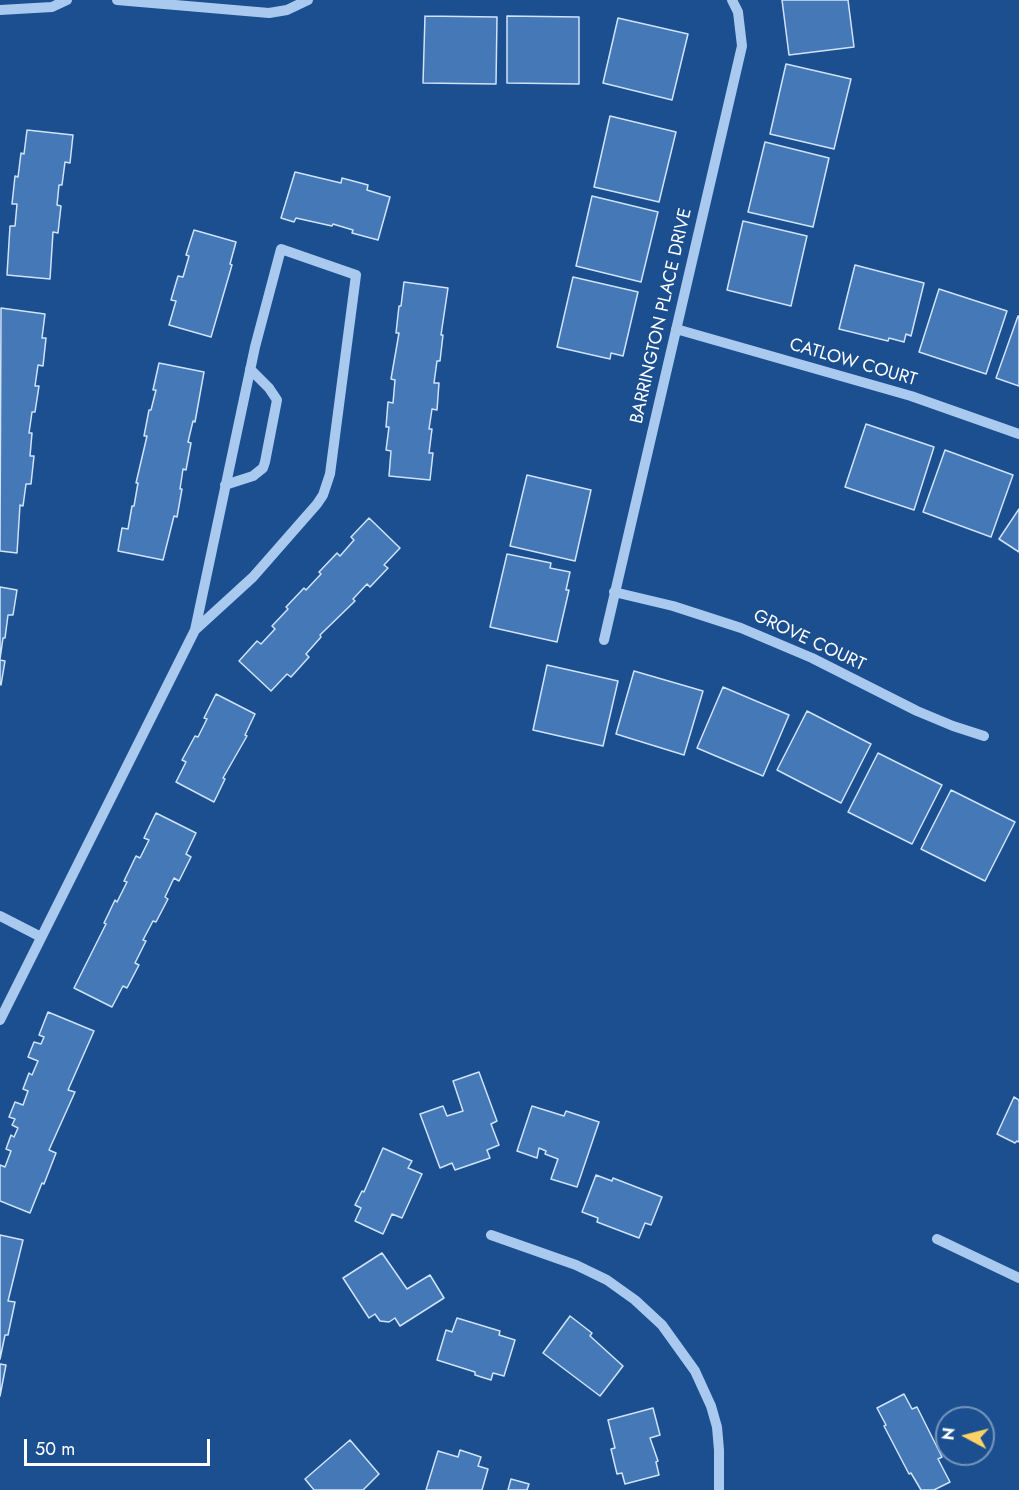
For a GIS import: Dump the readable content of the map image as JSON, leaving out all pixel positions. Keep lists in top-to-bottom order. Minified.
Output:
{"streets":{"street":["BARRINGTON PLACE DRIVE","CATLOW COURT","GROVE COURT"]},"crossings":[["BARRINGTON PLACE DRIVE","CATLOW COURT"],["BARRINGTON PLACE DRIVE","GROVE COURT"]],"scale_bar":"50 m","north":"left"}
